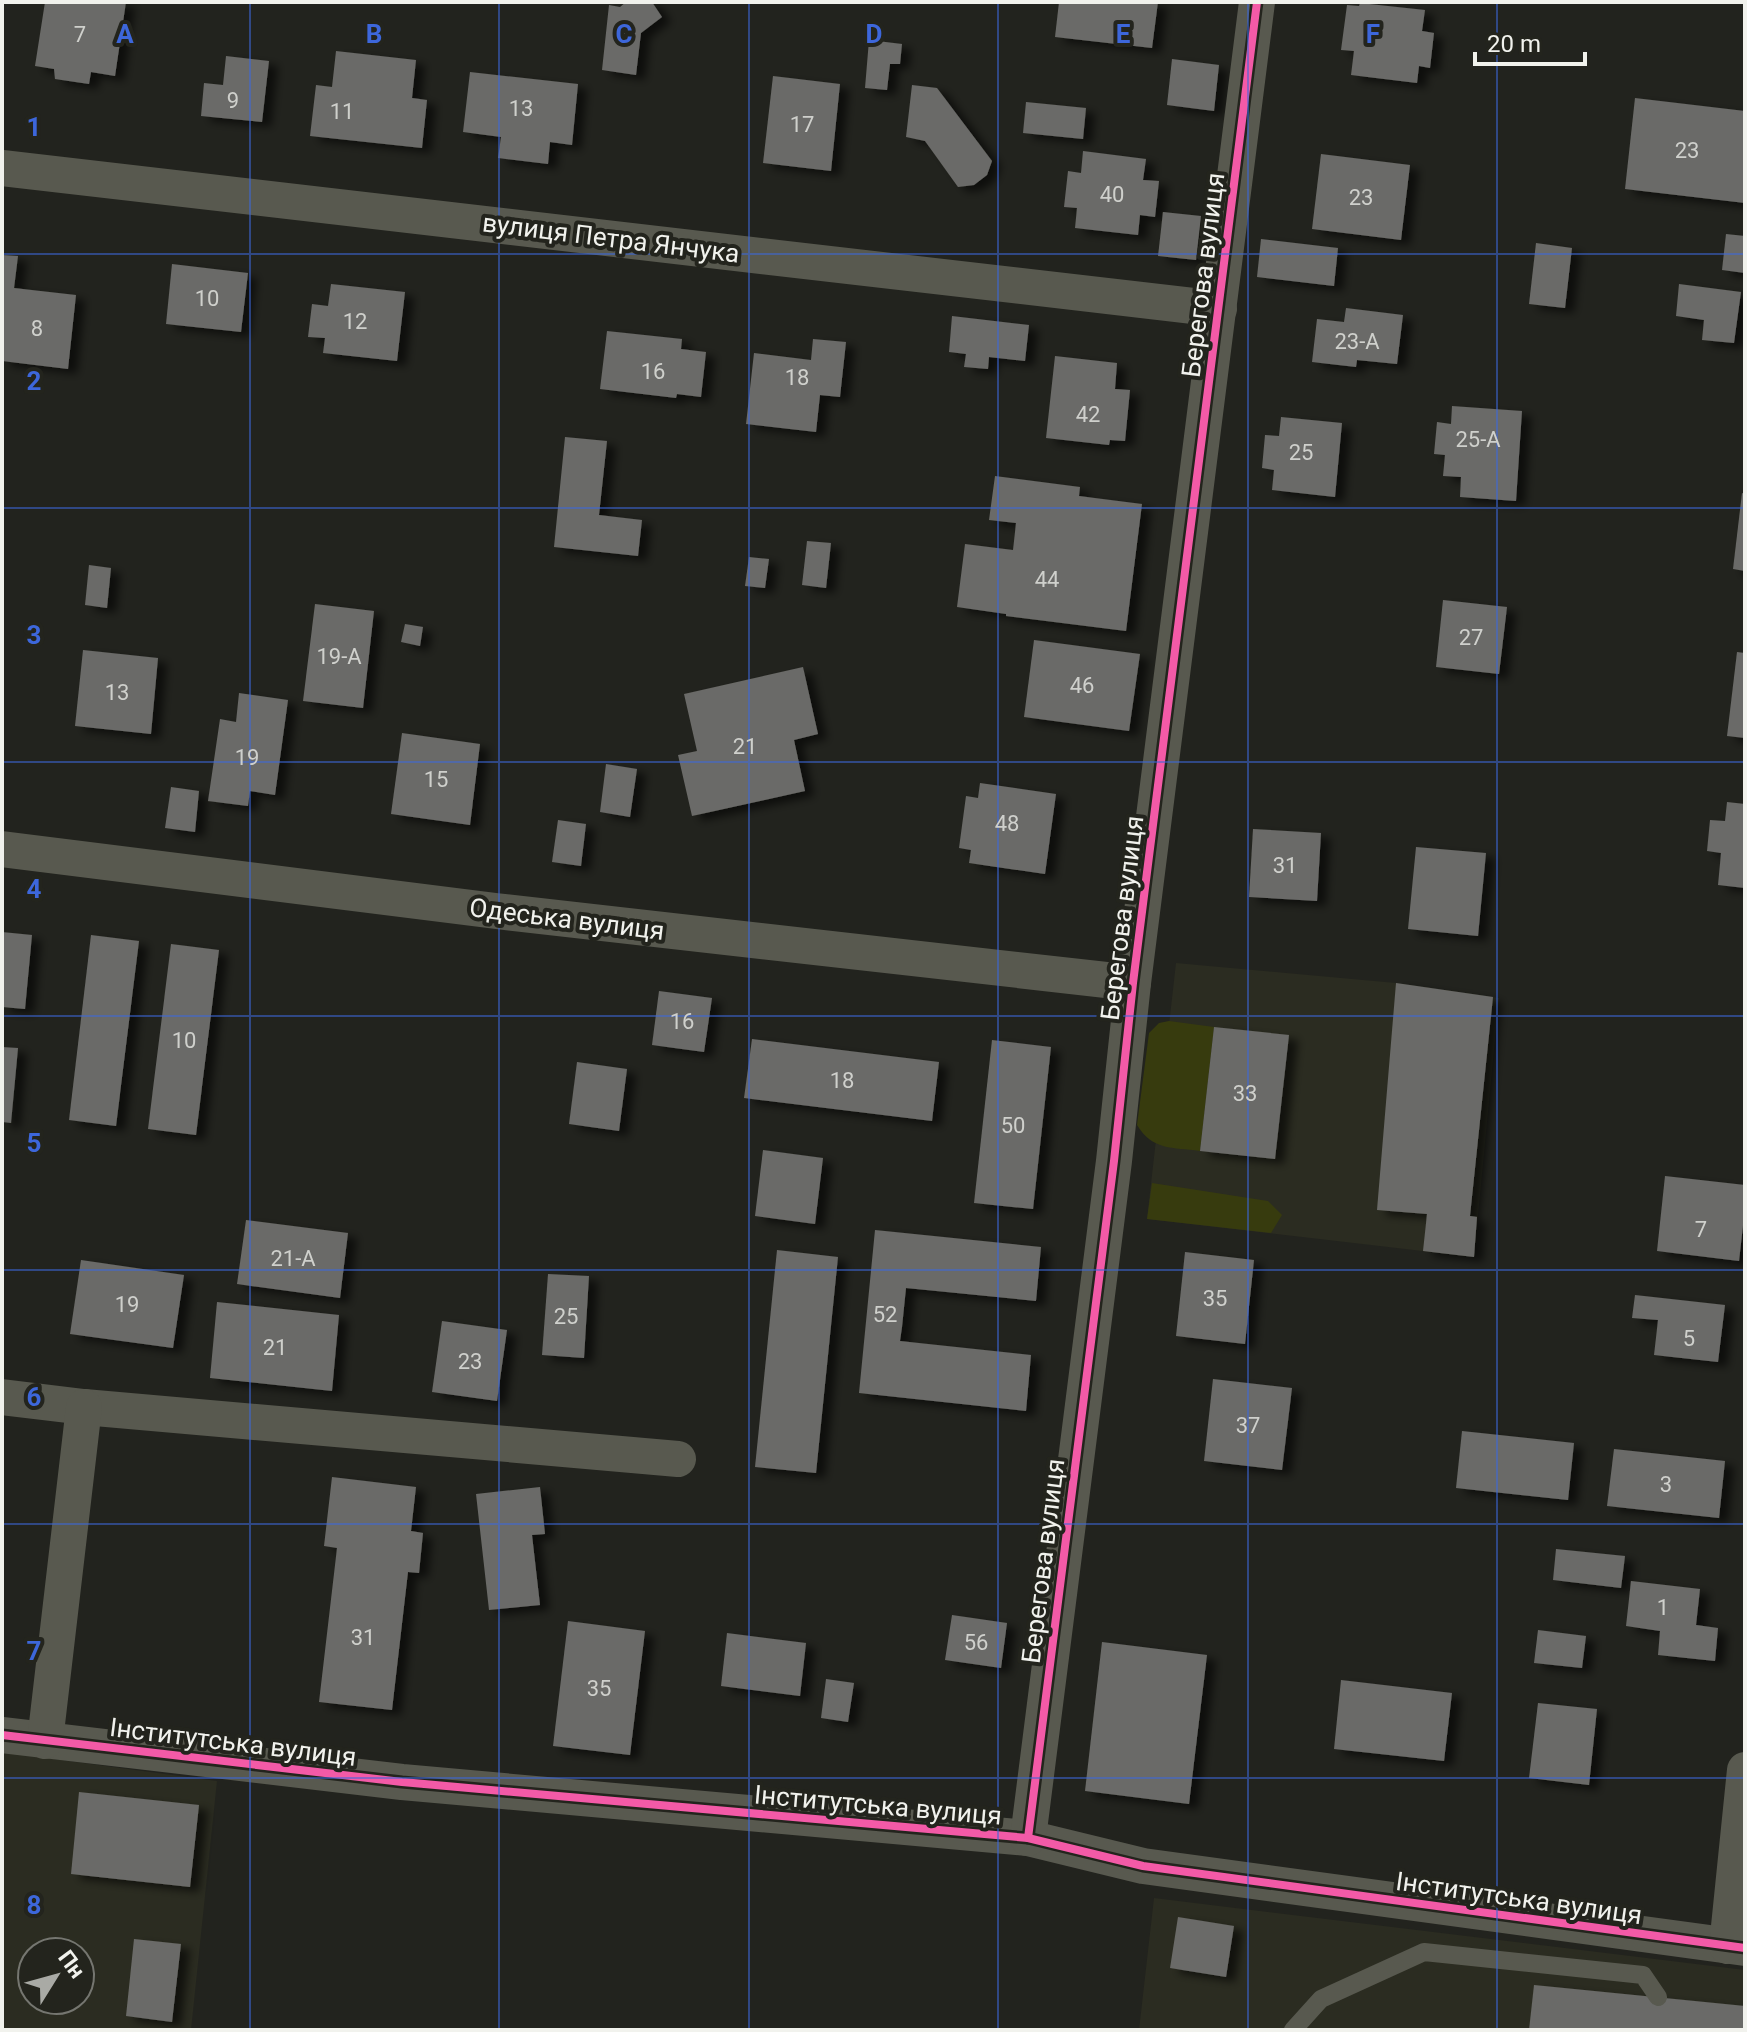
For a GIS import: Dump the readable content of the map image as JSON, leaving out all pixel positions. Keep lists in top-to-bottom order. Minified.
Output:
{"streets":{"street":["вулиця Петра Янчука","Берегова вулиця","Одеська вулиця","Інститутська вулиця"]},"crossings":[["вулиця Петра Янчука","Берегова вулиця"],["Берегова вулиця","Одеська вулиця"],["Берегова вулиця","Інститутська вулиця"]],"house_numbers":["7","9","13","11","17","23","40","23","10","12","8","23-А","16","18","42","25-А","25","44","27","19-А","46","13","21","19","15","48","31","16","10","18","33","50","7","21-А","35","19","52","25","5","21","23","37","3","1","31","56","35"],"scale_bar":"20 m","north":"top right","grid":{"columns":["A","B","C","D","E","F"],"rows":["1","2","3","4","5","6","7","8"]}}
